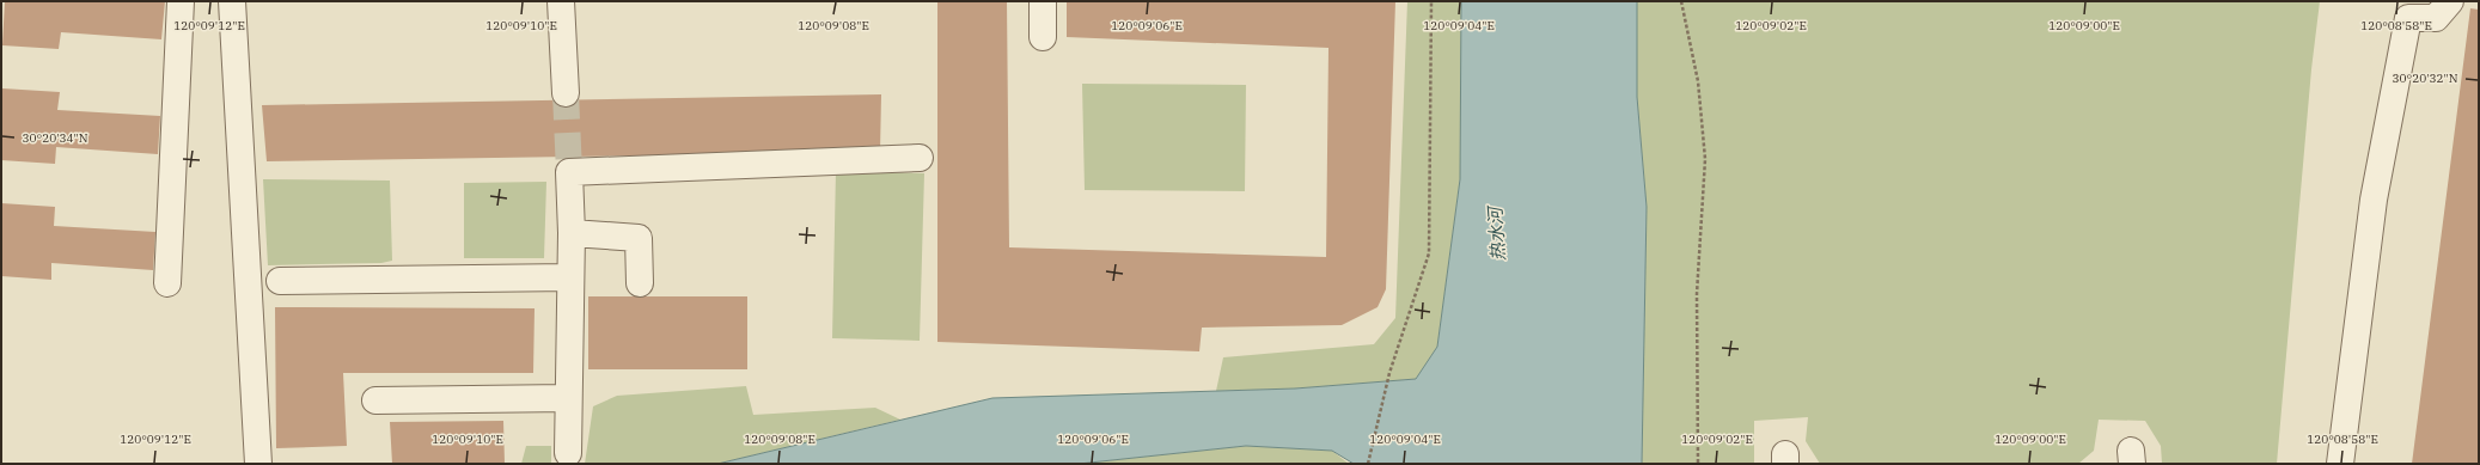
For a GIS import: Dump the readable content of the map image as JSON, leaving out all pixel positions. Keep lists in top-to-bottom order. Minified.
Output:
{"water":["热水河"],"coordinates":["120°09'12\"E","120°09'10\"E","120°09'08\"E","120°09'06\"E","120°09'04\"E","120°09'02\"E","120°09'00\"E","120°08'58\"E","30°20'32\"N","30°20'34\"N"]}
